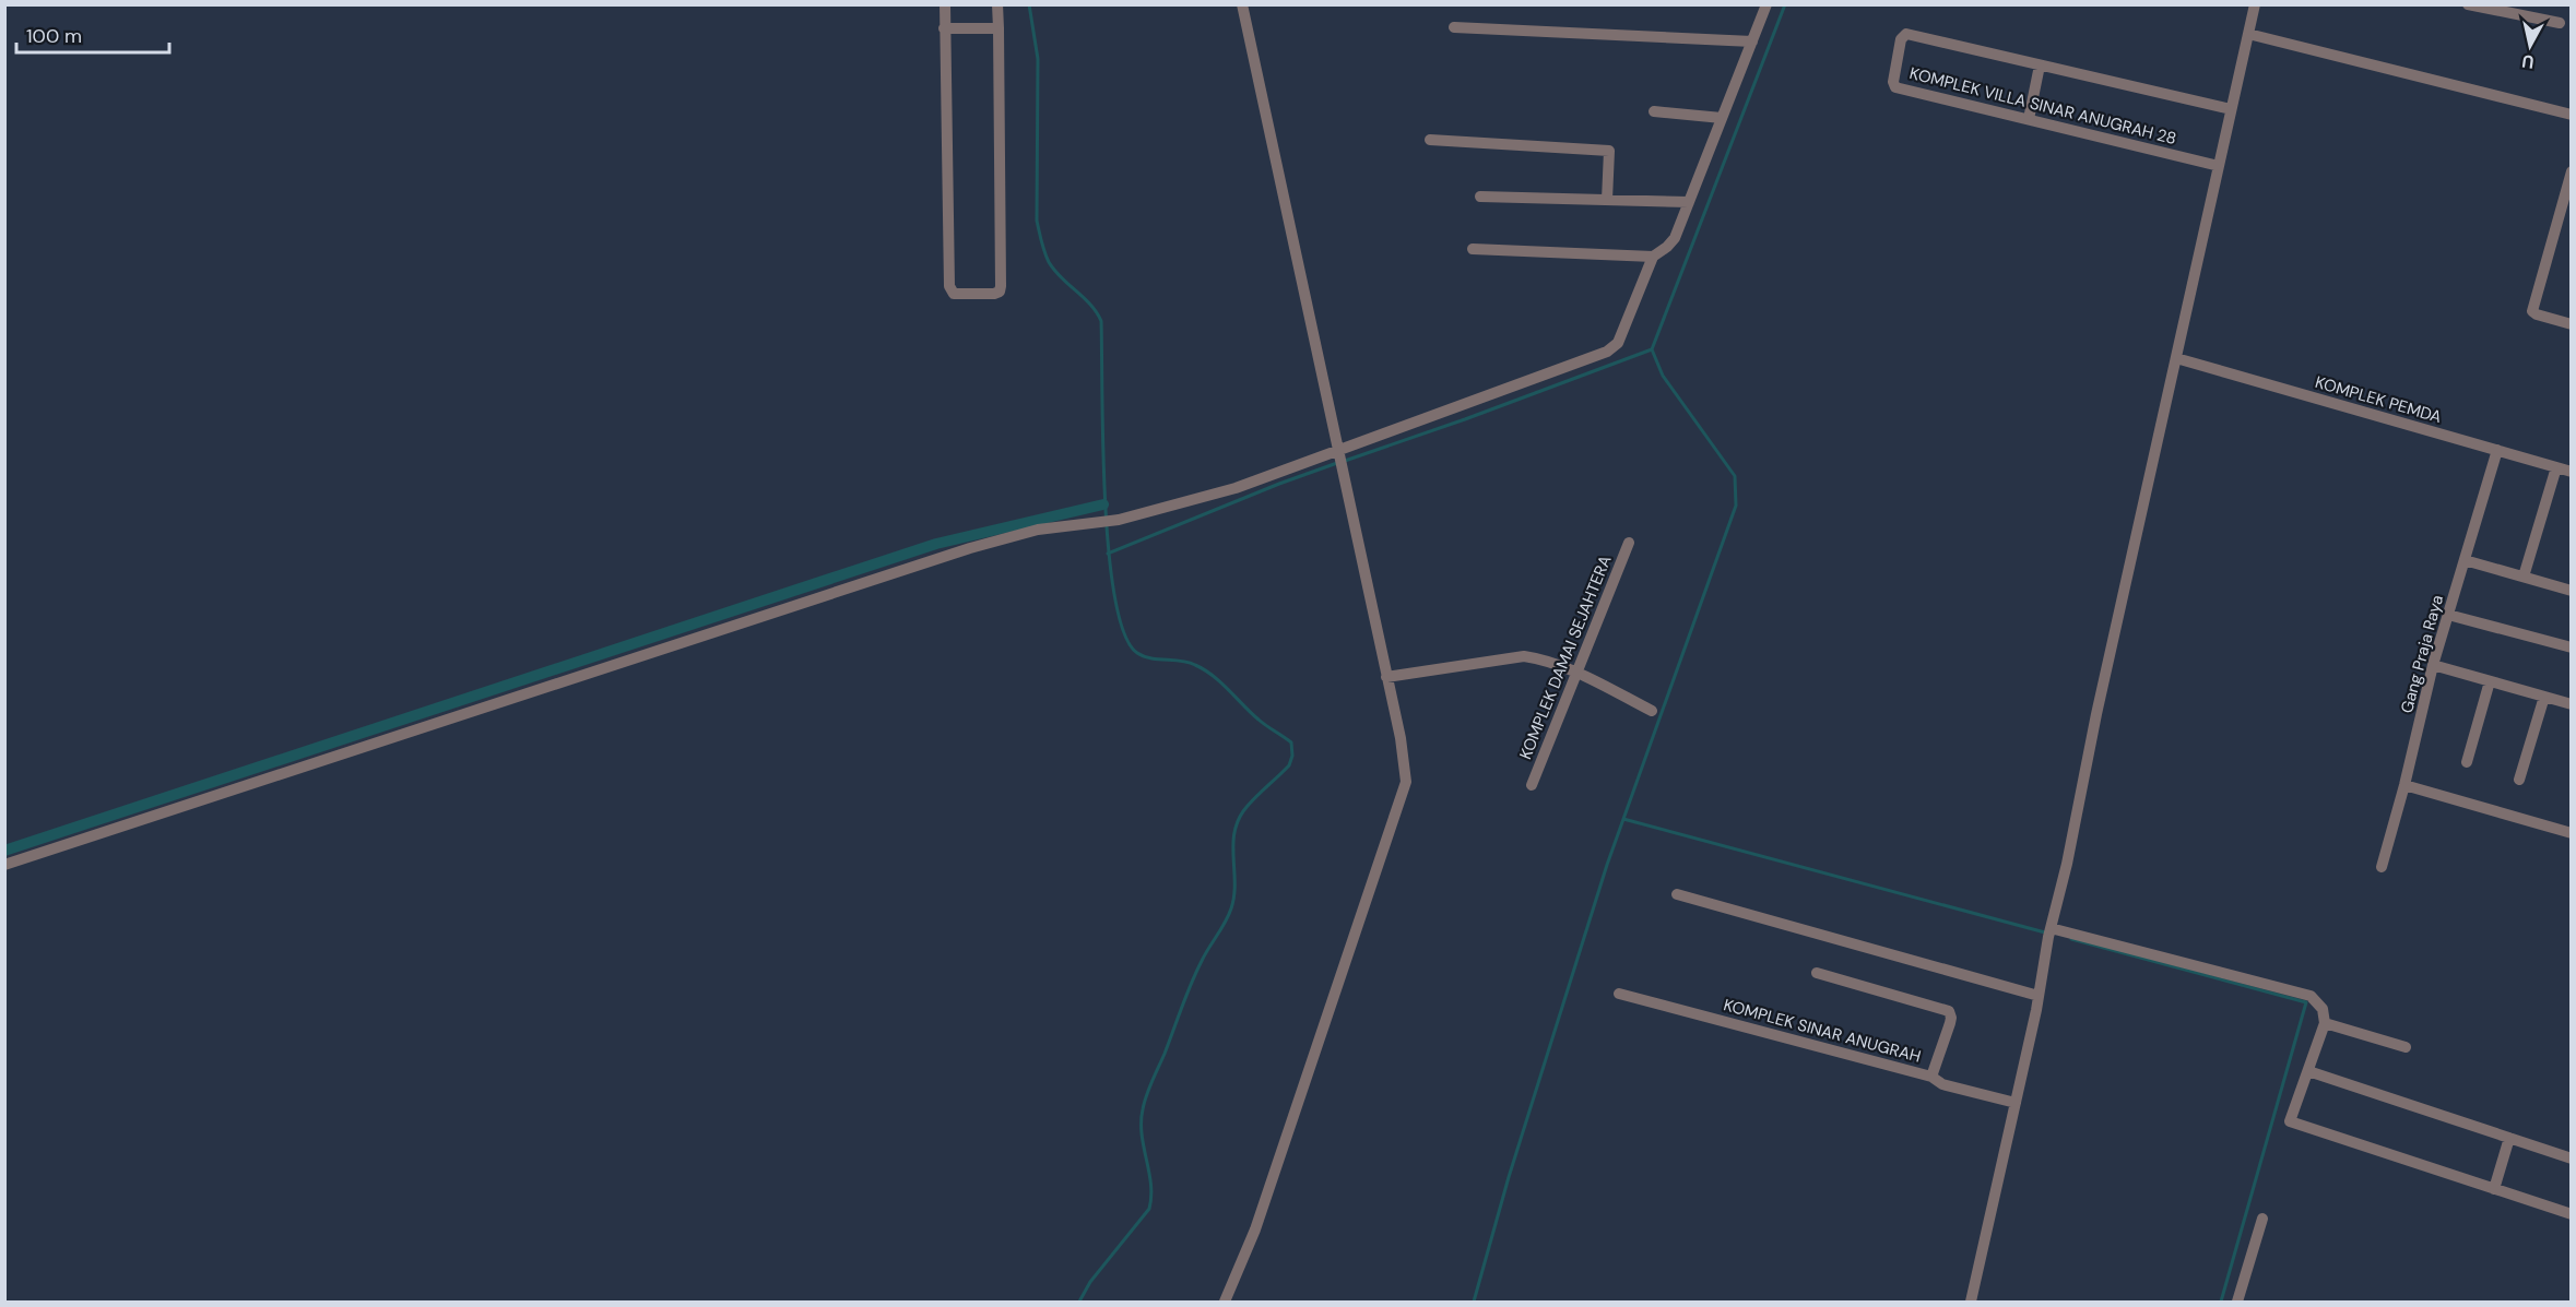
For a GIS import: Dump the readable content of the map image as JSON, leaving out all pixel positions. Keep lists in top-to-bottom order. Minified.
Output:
{"streets":{"street":["KOMPLEK VILLA SINAR ANUGRAH 28","KOMPLEK PEMDA","Gang Praja Raya","KOMPLEK DAMAI SEJAHTERA","KOMPLEK SINAR ANUGRAH"]},"crossings":[["KOMPLEK PEMDA","Gang Praja Raya"]],"scale_bar":"100 m","north":"bottom"}
